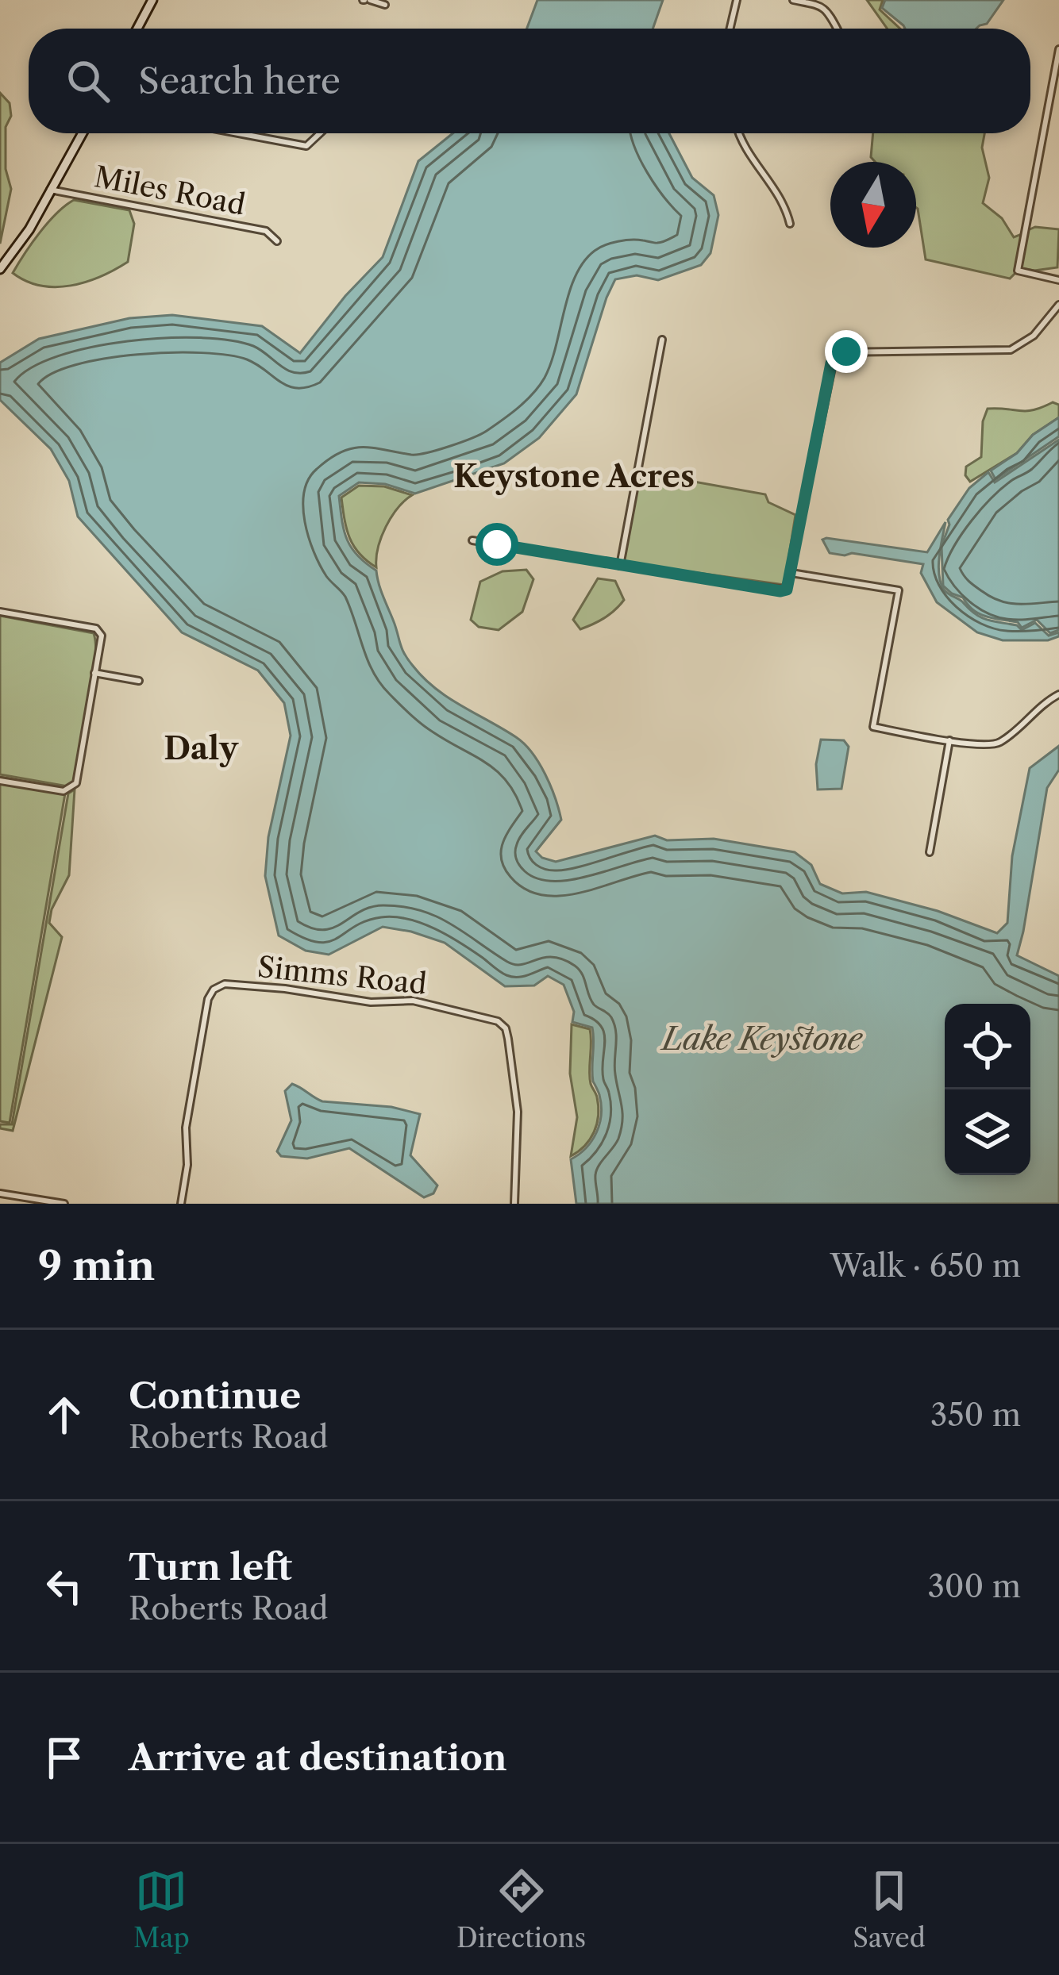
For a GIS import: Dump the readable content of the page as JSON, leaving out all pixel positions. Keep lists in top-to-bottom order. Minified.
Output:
{"streets":{"street":["Miles Road","Simms Road"]},"districts":["Keystone Acres","Daly"],"water":["Lake Keystone"],"north":"bottom","page":{"search":"Search here","heading":["9 min","Walk · 650 m"],"list":[["Continue","Roberts Road","350 m"],["Turn left","Roberts Road","300 m"],"Arrive at destination"],"nav":["Map","Directions","Saved"]}}
